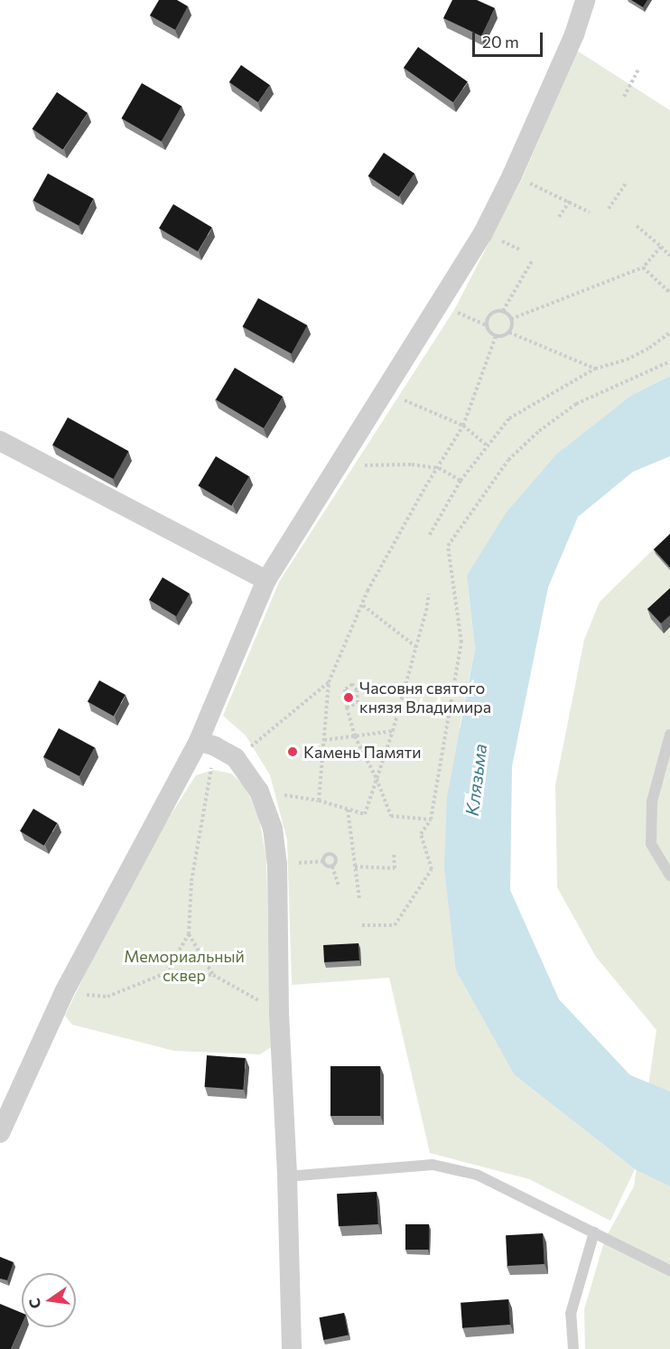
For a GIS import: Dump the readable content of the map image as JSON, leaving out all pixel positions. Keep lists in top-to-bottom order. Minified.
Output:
{"water":["Клязьма"],"parks":["Мемориальный сквер"],"places":["Часовня святого князя Владимира","Камень Памяти"],"scale_bar":"20 m","north":"left"}
